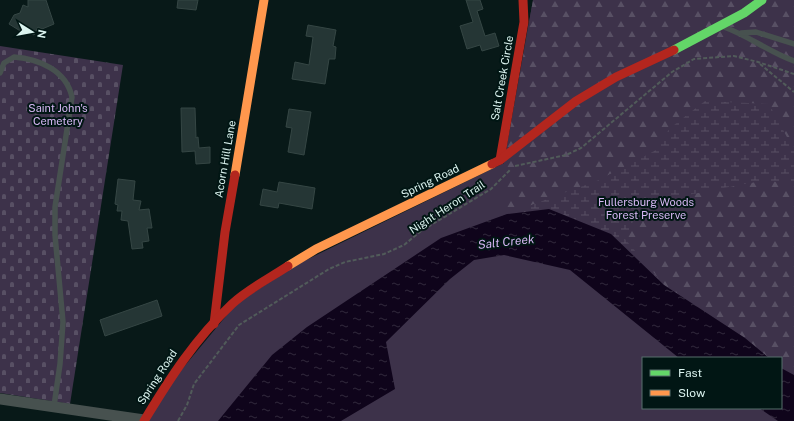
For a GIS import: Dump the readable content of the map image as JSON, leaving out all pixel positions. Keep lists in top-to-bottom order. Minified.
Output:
{"streets":{"street":["Salt Creek Circle","Acorn Hill Lane","Spring Road"],"path":["Night Heron Trail"]},"crossings":[["Salt Creek Circle","Spring Road"],["Acorn Hill Lane","Spring Road"]],"water":["Salt Creek"],"parks":["Saint John's Cemetery","Fullersburg Woods Forest Preserve"],"legend":["Fast","Slow"],"north":"right"}
